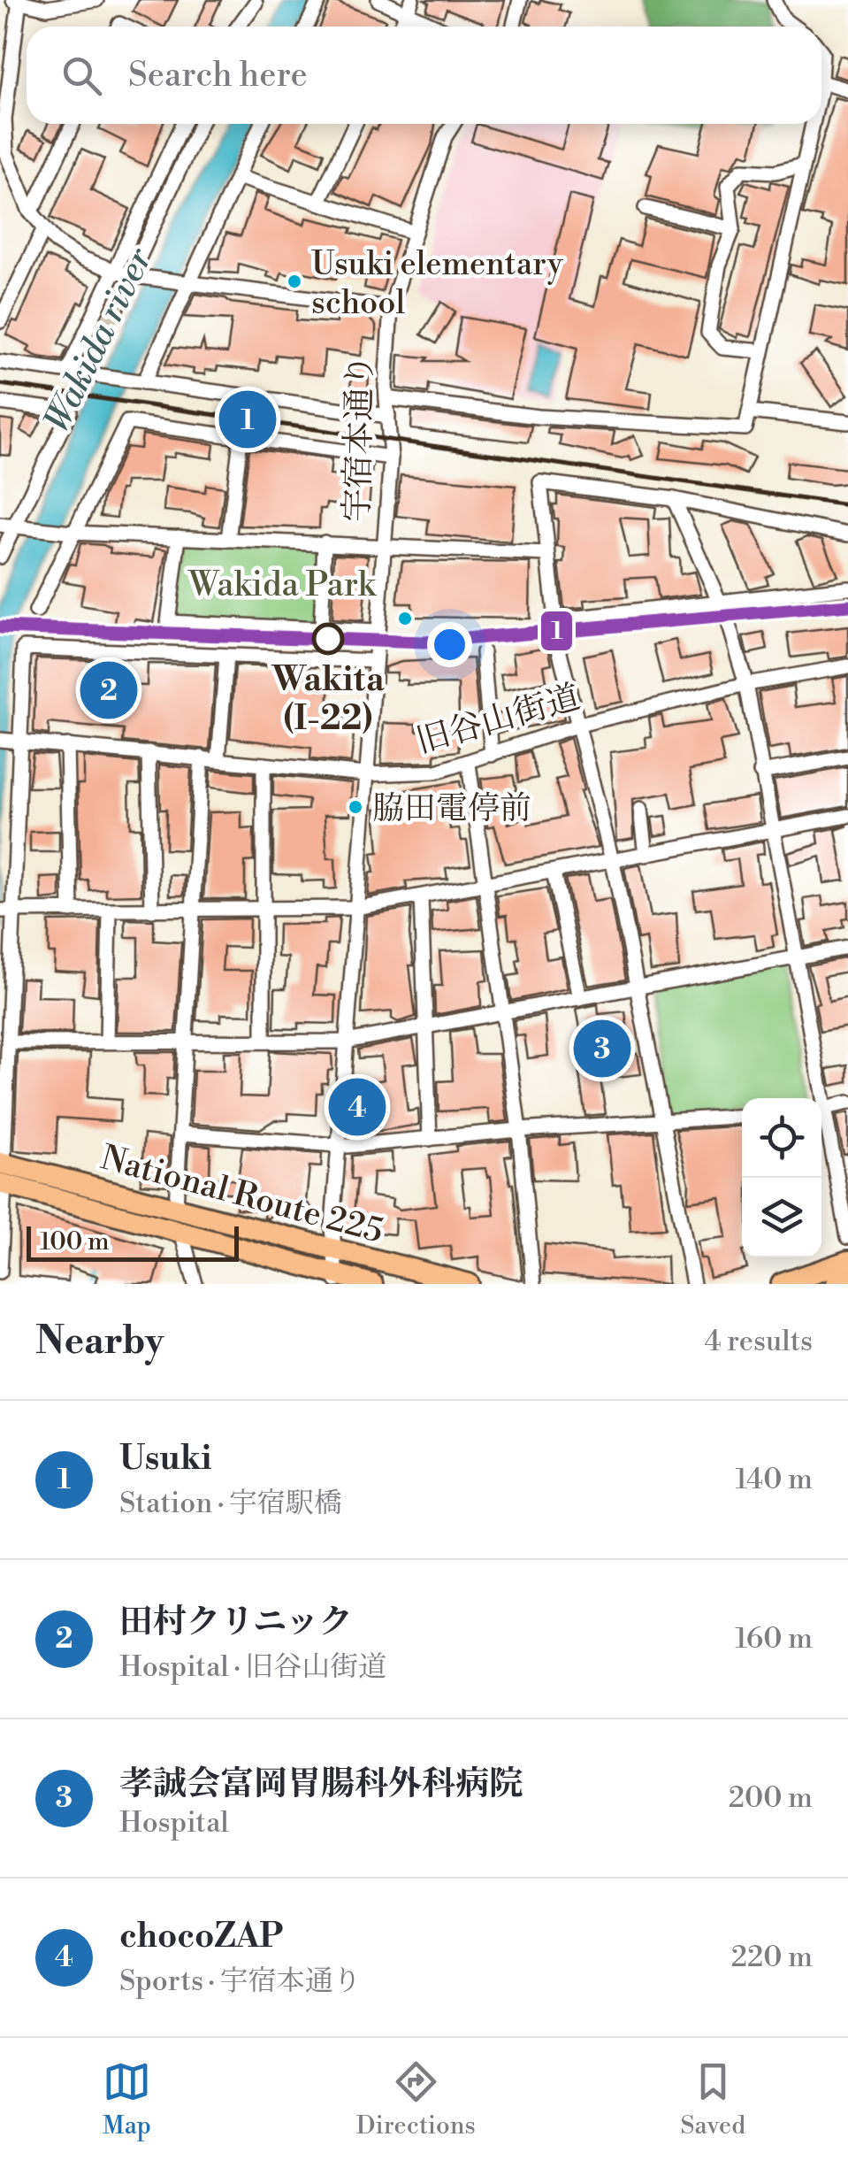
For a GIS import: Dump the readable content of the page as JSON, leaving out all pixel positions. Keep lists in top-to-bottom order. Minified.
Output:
{"streets":{"highway":["National Route 225"],"street":["宇宿本通り","旧谷山街道"]},"crossings":[["宇宿本通り","旧谷山街道"],["宇宿本通り","National Route 225"]],"water":["Wakida river"],"parks":["Wakida Park"],"places":["Usuki elementary school","Wakita (I-22)","脇田電停前"],"lines":["transit line 1"],"scale_bar":"100 m","page":{"search":"Search here","pins":["1","2","3","4"],"scale":"100 m","heading":["Nearby","4 results"],"list":[{"mark":"1","name":"Usuki","note":"Station · 宇宿駅橋","value":"140 m"},{"mark":"2","name":"田村クリニック","note":"Hospital · 旧谷山街道","value":"160 m"},{"mark":"3","name":"孝誠会富岡胃腸科外科病院","note":"Hospital","value":"200 m"},{"mark":"4","name":"chocoZAP","note":"Sports · 宇宿本通り","value":"220 m"}],"nav":["Map","Directions","Saved"]}}
